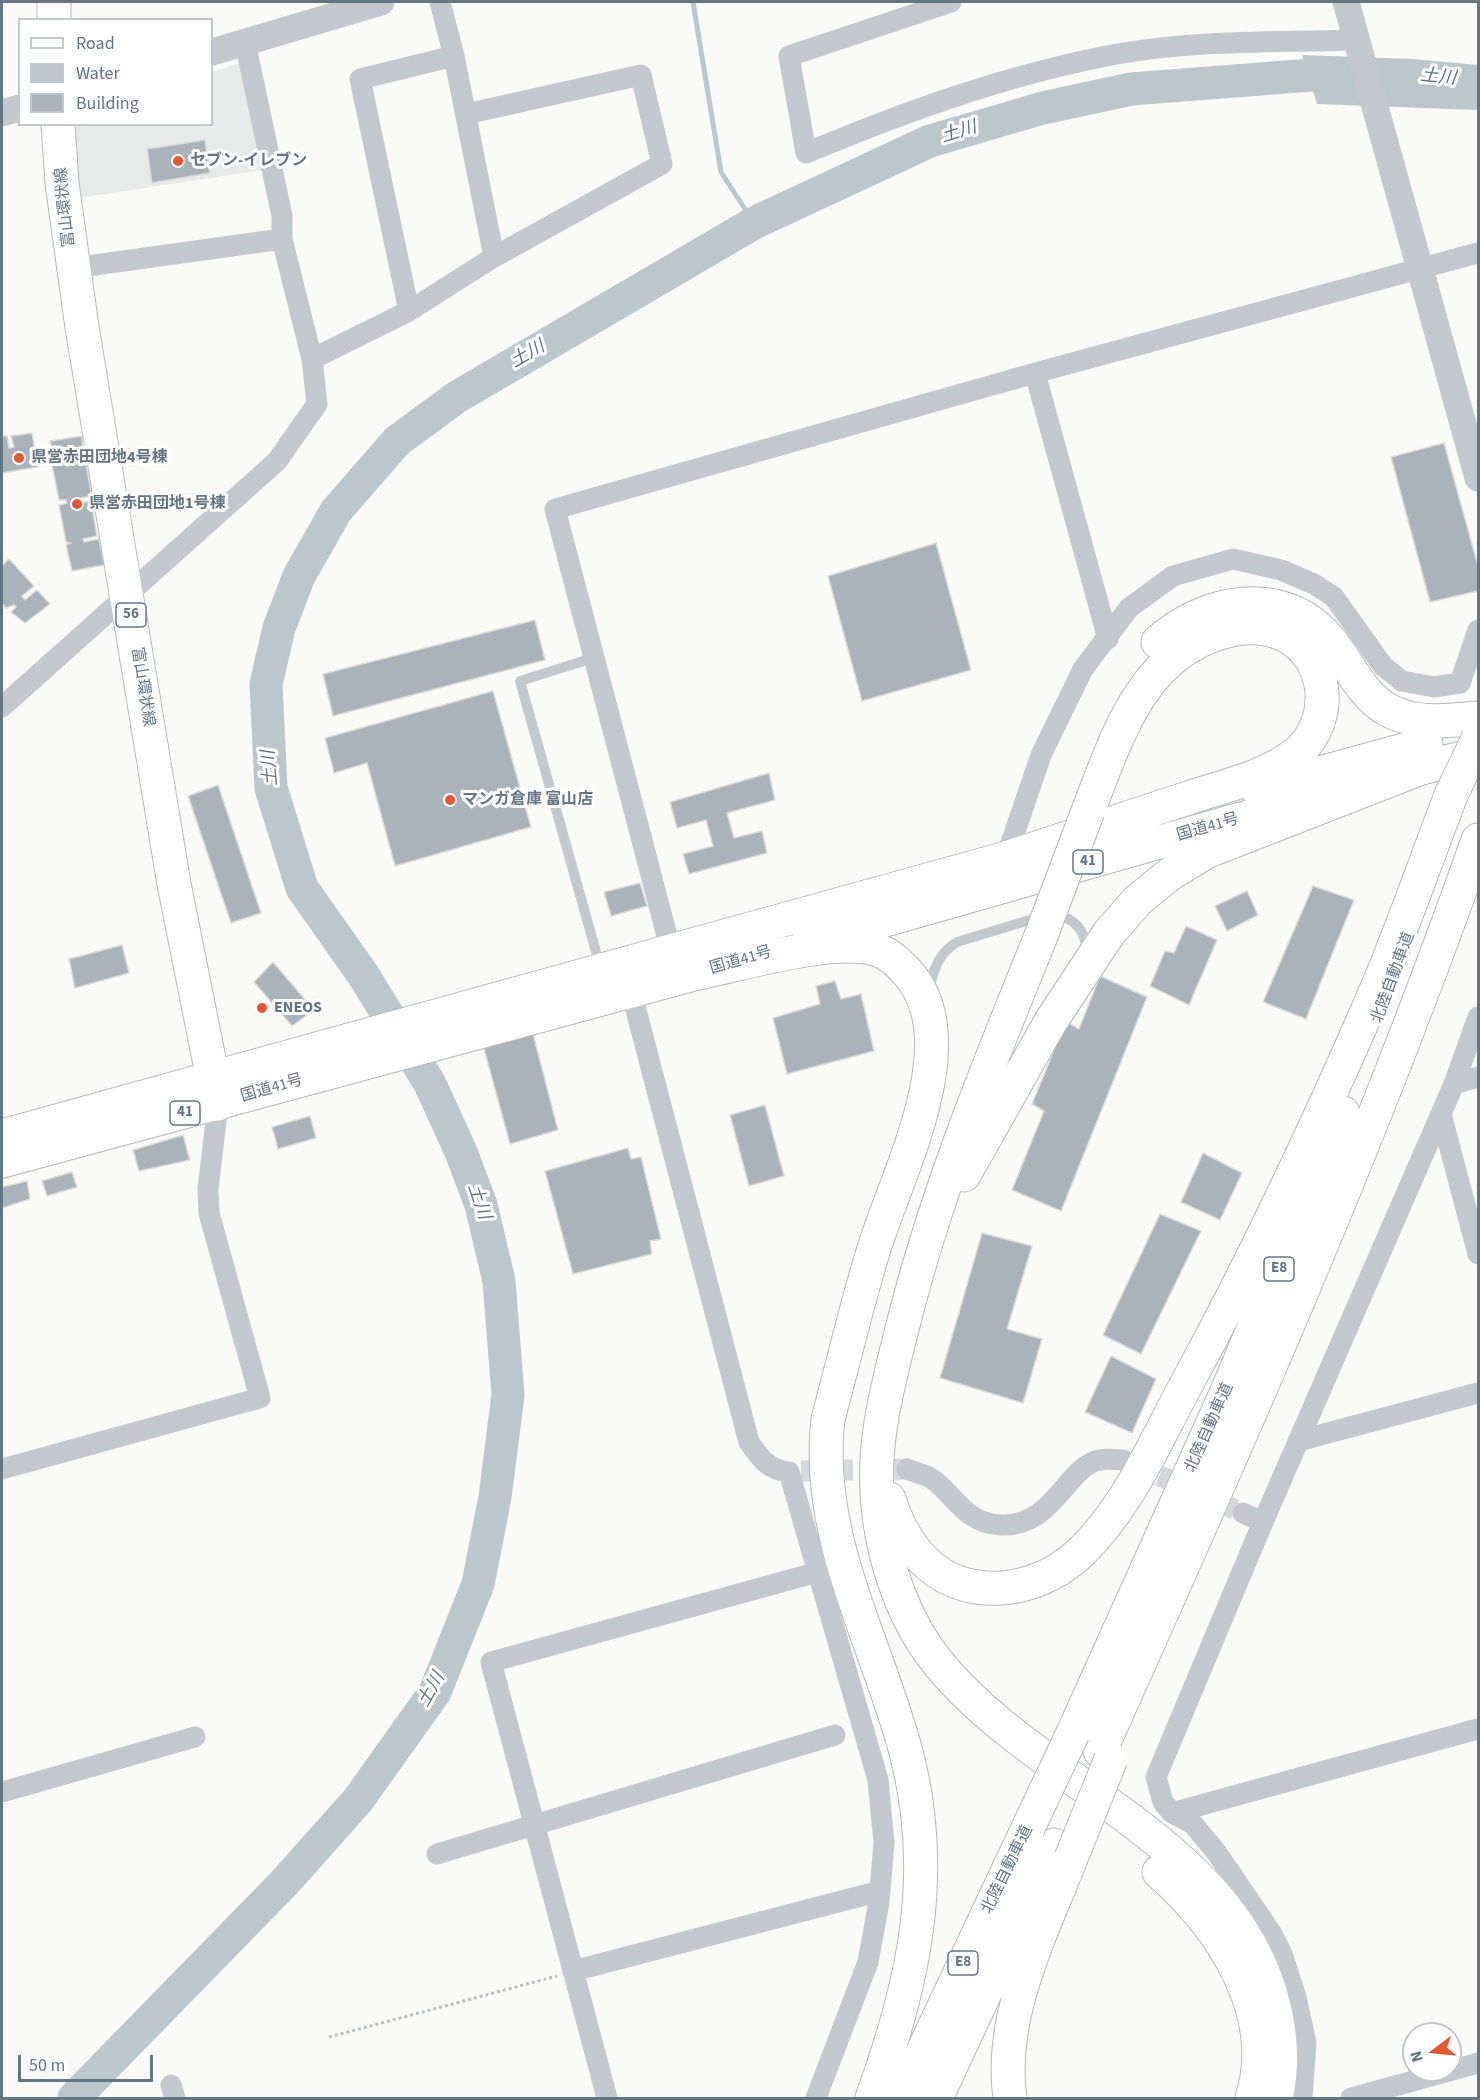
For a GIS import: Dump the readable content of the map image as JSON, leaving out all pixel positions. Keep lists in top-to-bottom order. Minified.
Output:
{"streets":{"main road":["富山環状線","56","国道41号","41","北陸自動車道","E8"]},"crossings":[["富山環状線","国道41号"]],"water":["土川"],"places":["セブン-イレブン","県営赤田団地4号棟","県営赤田団地1号棟","マンガ倉庫 富山店","ENEOS"],"legend":["Road","Water","Building"],"scale_bar":"50 m","north":"left"}
